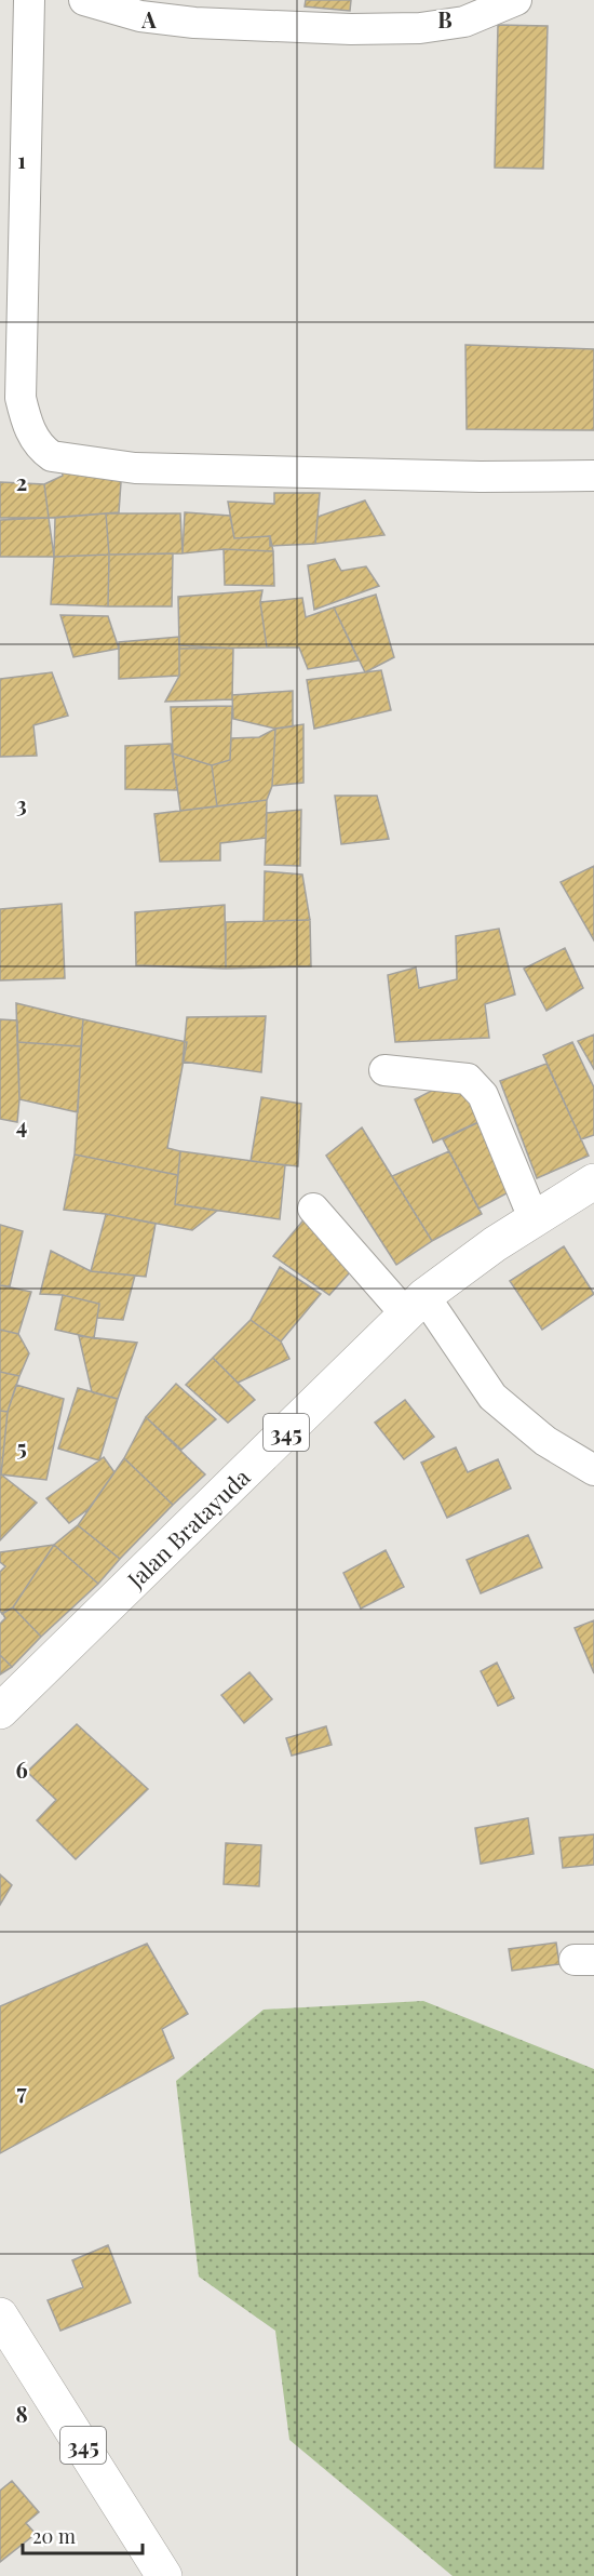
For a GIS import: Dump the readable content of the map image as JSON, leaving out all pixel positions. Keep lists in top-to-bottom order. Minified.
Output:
{"streets":{"main road":["345","Jalan Bratayuda"]},"scale_bar":"20 m","grid":{"columns":["A","B"],"rows":["1","2","3","4","5","6","7","8"]}}
